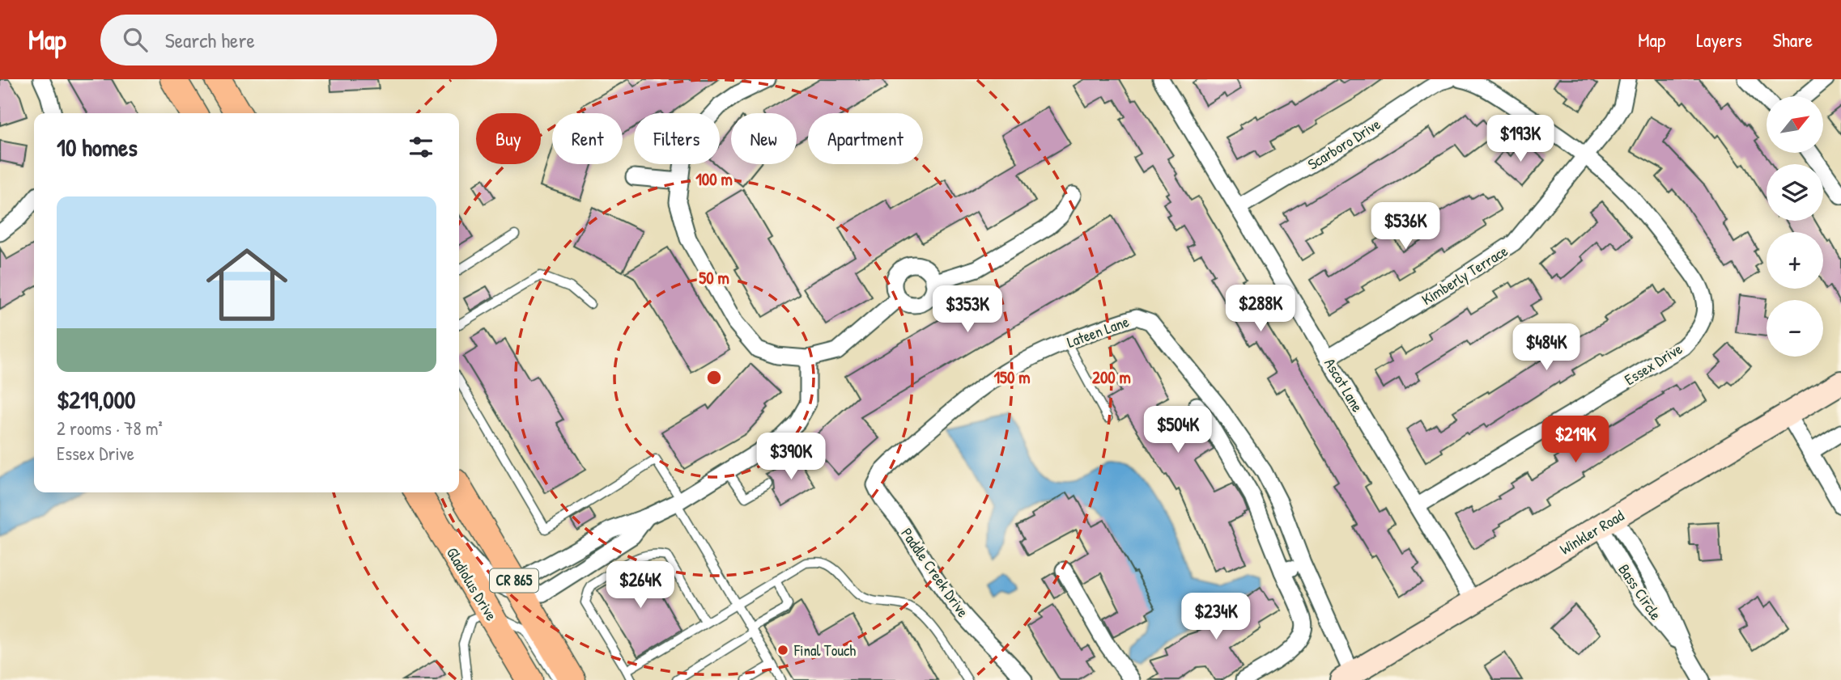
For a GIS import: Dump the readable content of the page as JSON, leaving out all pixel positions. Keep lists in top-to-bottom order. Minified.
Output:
{"streets":{"main road":["CR 865","Gladiolus Drive"],"street":["Scarboro Drive","Kimberly Terrace","Lateen Lane","Essex Drive","Ascot Lane","Winkler Road","Paddle Creek Drive","Bass Circle"]},"crossings":[["Scarboro Drive","Ascot Lane"],["Kimberly Terrace","Essex Drive"],["Kimberly Terrace","Ascot Lane"],["Lateen Lane","Winkler Road"],["Lateen Lane","Paddle Creek Drive"],["Essex Drive","Ascot Lane"],["Ascot Lane","Winkler Road"],["Winkler Road","Bass Circle"]],"places":["Final Touch"],"north":"top right","page":{"header":"Map","search":"Search here","nav":["Map","Layers","Share"],"map_buttons":["+","−"],"chip":["Buy","Rent","Filters","New","Apartment"],"heading":"10 homes","price":["$193K","$536K","$288K","$353K","$484K","$504K","$219K","$390K","$264K","$234K"],"list":[{"name":"$219,000","note":"2 rooms · 78 m² · Essex Drive"}]},"rings":["100 m","50 m","150 m","200 m"]}
